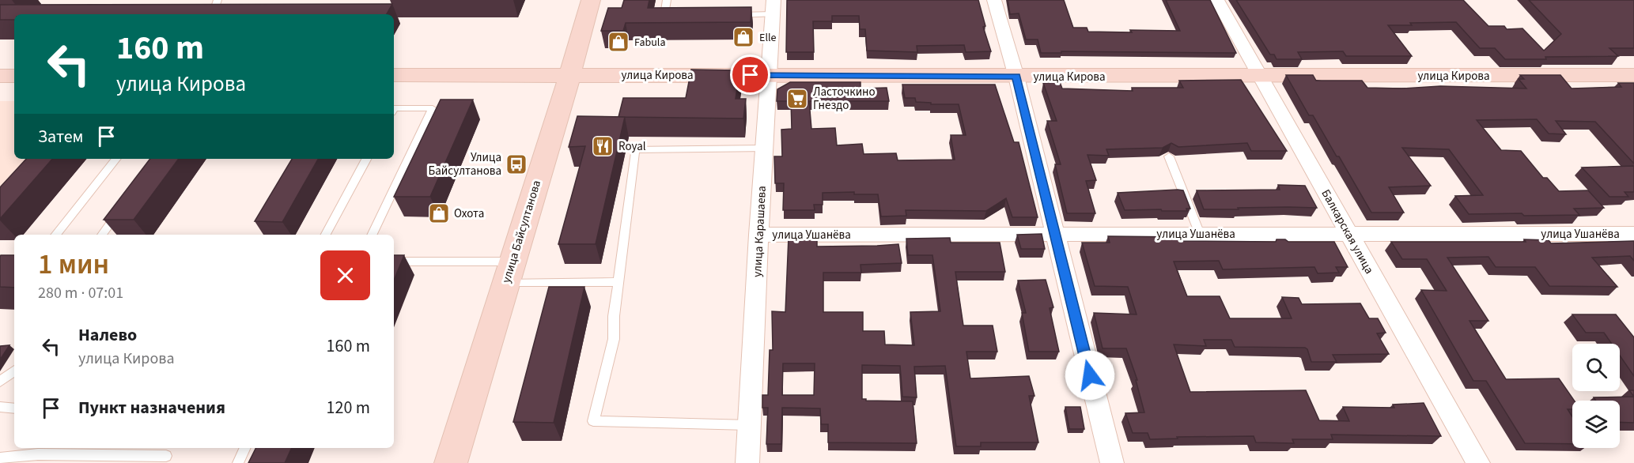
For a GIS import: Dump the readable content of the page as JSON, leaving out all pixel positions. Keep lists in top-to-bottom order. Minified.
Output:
{"streets":{"main road":["улица Кирова","улица Байсултанова"],"street":["улица Карашаева","Балкарская улица","улица Ушанёва"]},"crossings":[["улица Кирова","улица Байсултанова"],["улица Кирова","улица Карашаева"],["улица Кирова","Балкарская улица"],["улица Карашаева","улица Ушанёва"],["Балкарская улица","улица Ушанёва"]],"places":{"shop":["Elle","Fabula","Охота"],"supermarket":["Ласточкино Гнездо"],"restaurant":["Royal"],"bus stop":["Улица Байсултанова"]},"page":{"turn":["160 m","улица Кирова"],"then":"Затем","heading":["1 мин","280 m · 07:01"],"list":[{"name":"Налево","note":"улица Кирова","value":"160 m"},{"name":"Пункт назначения","value":"120 m"}]}}
